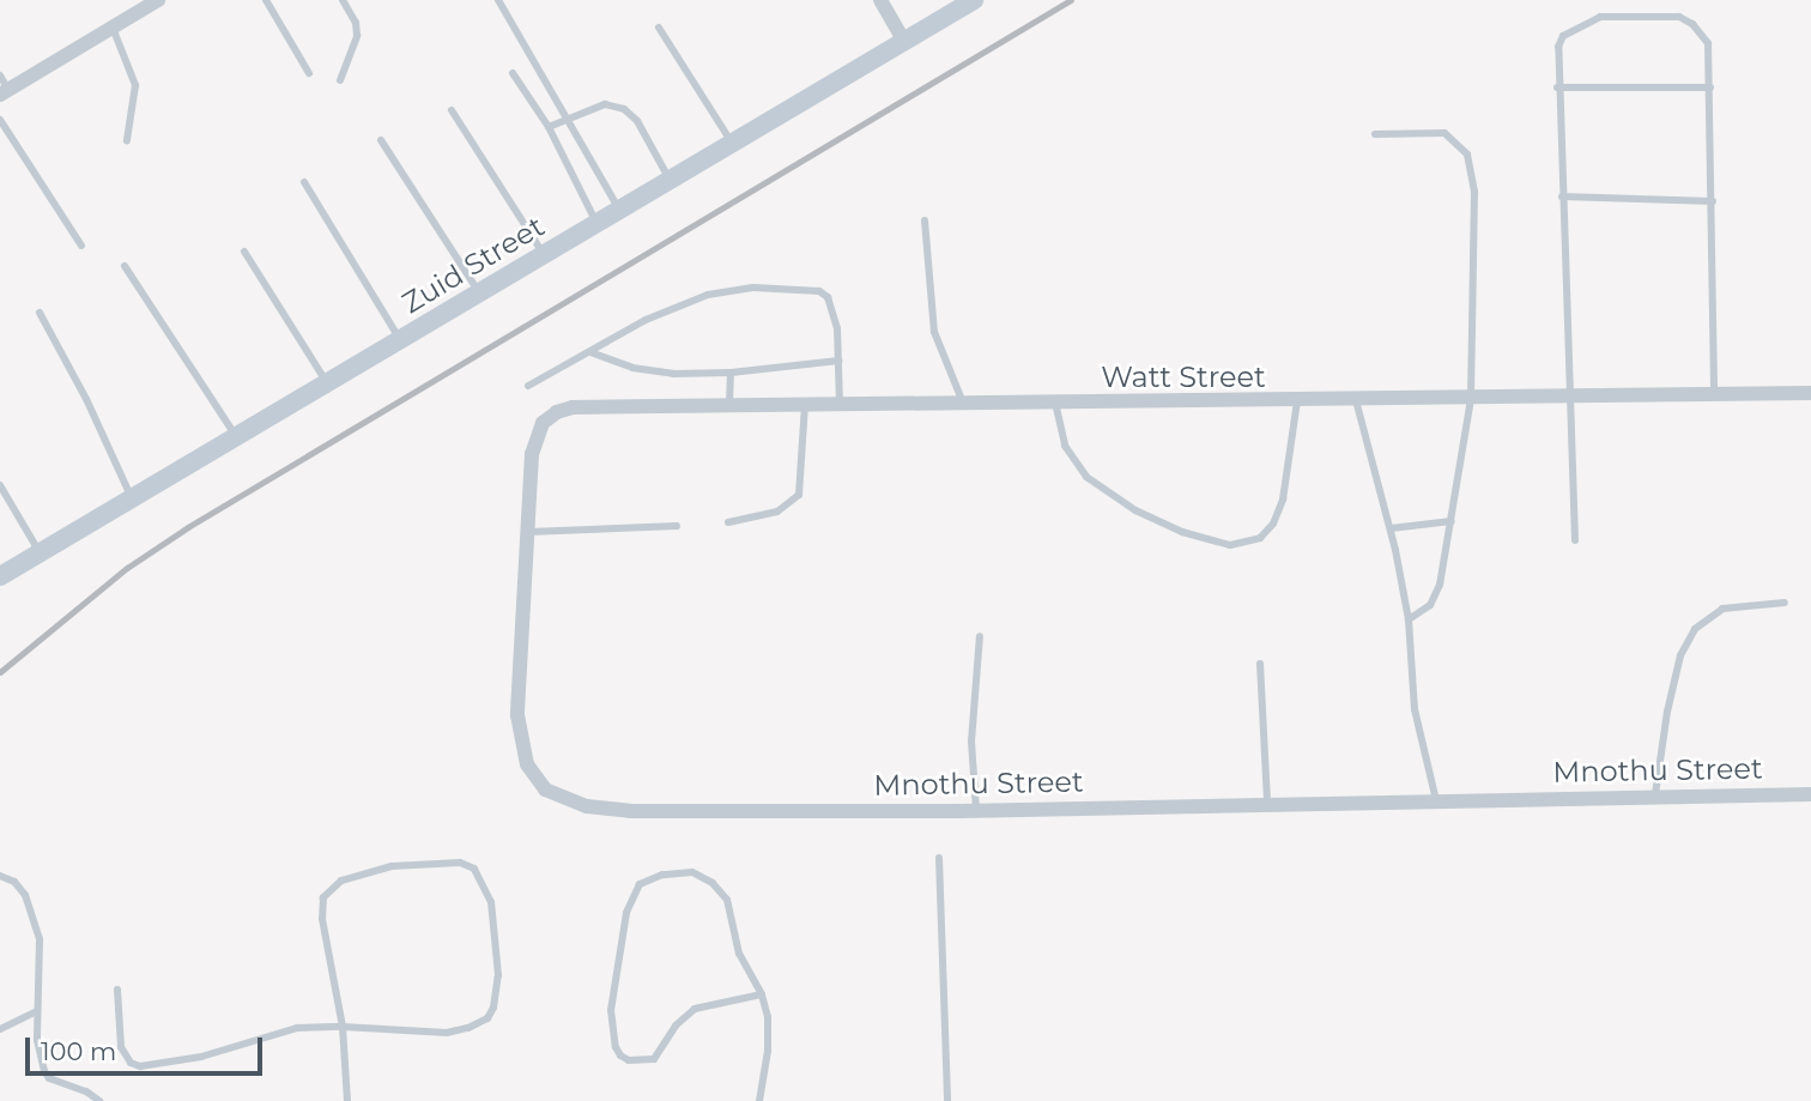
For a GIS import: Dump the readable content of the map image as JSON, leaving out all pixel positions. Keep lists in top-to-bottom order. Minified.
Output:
{"streets":{"street":["Zuid Street","Watt Street","Mnothu Street"]},"crossings":[["Watt Street","Mnothu Street"]],"scale_bar":"100 m"}
